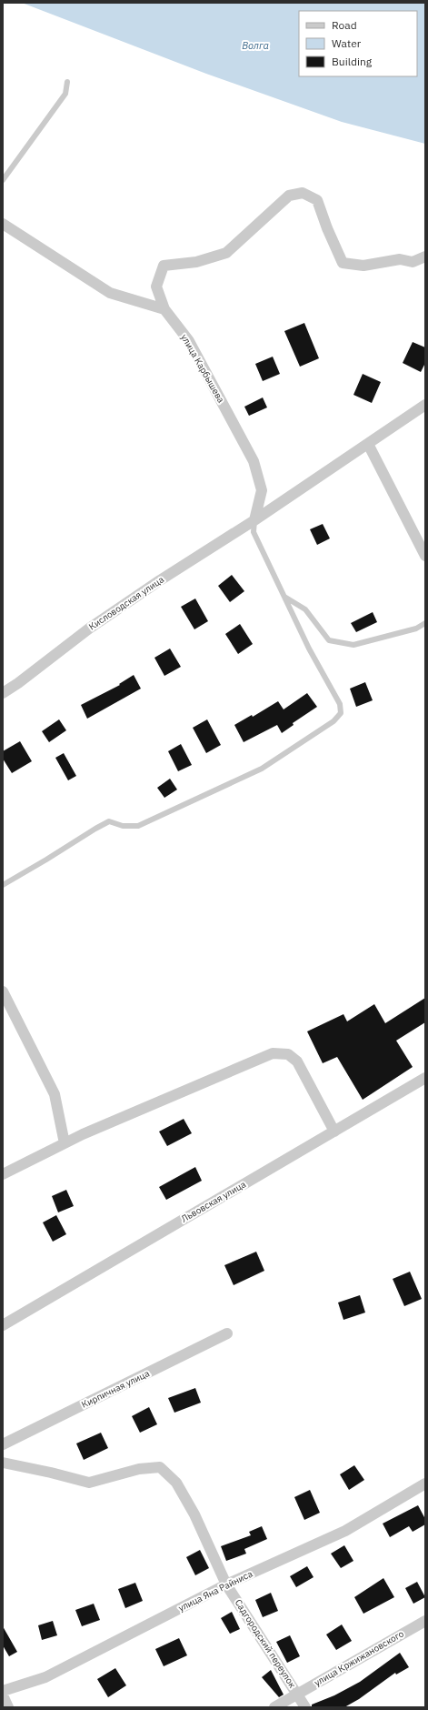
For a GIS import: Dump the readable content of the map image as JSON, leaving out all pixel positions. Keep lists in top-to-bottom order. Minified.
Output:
{"streets":{"street":["улица Карбышева","Кисловодская улица","Львовская улица","Кирпичная улица","улица Яна Райниса","Садгородский переулок","улица Кржижановского"]},"crossings":[["улица Карбышева","Кисловодская улица"],["улица Яна Райниса","Садгородский переулок"],["Садгородский переулок","улица Кржижановского"]],"water":["Волга"],"legend":["Road","Water","Building"]}
